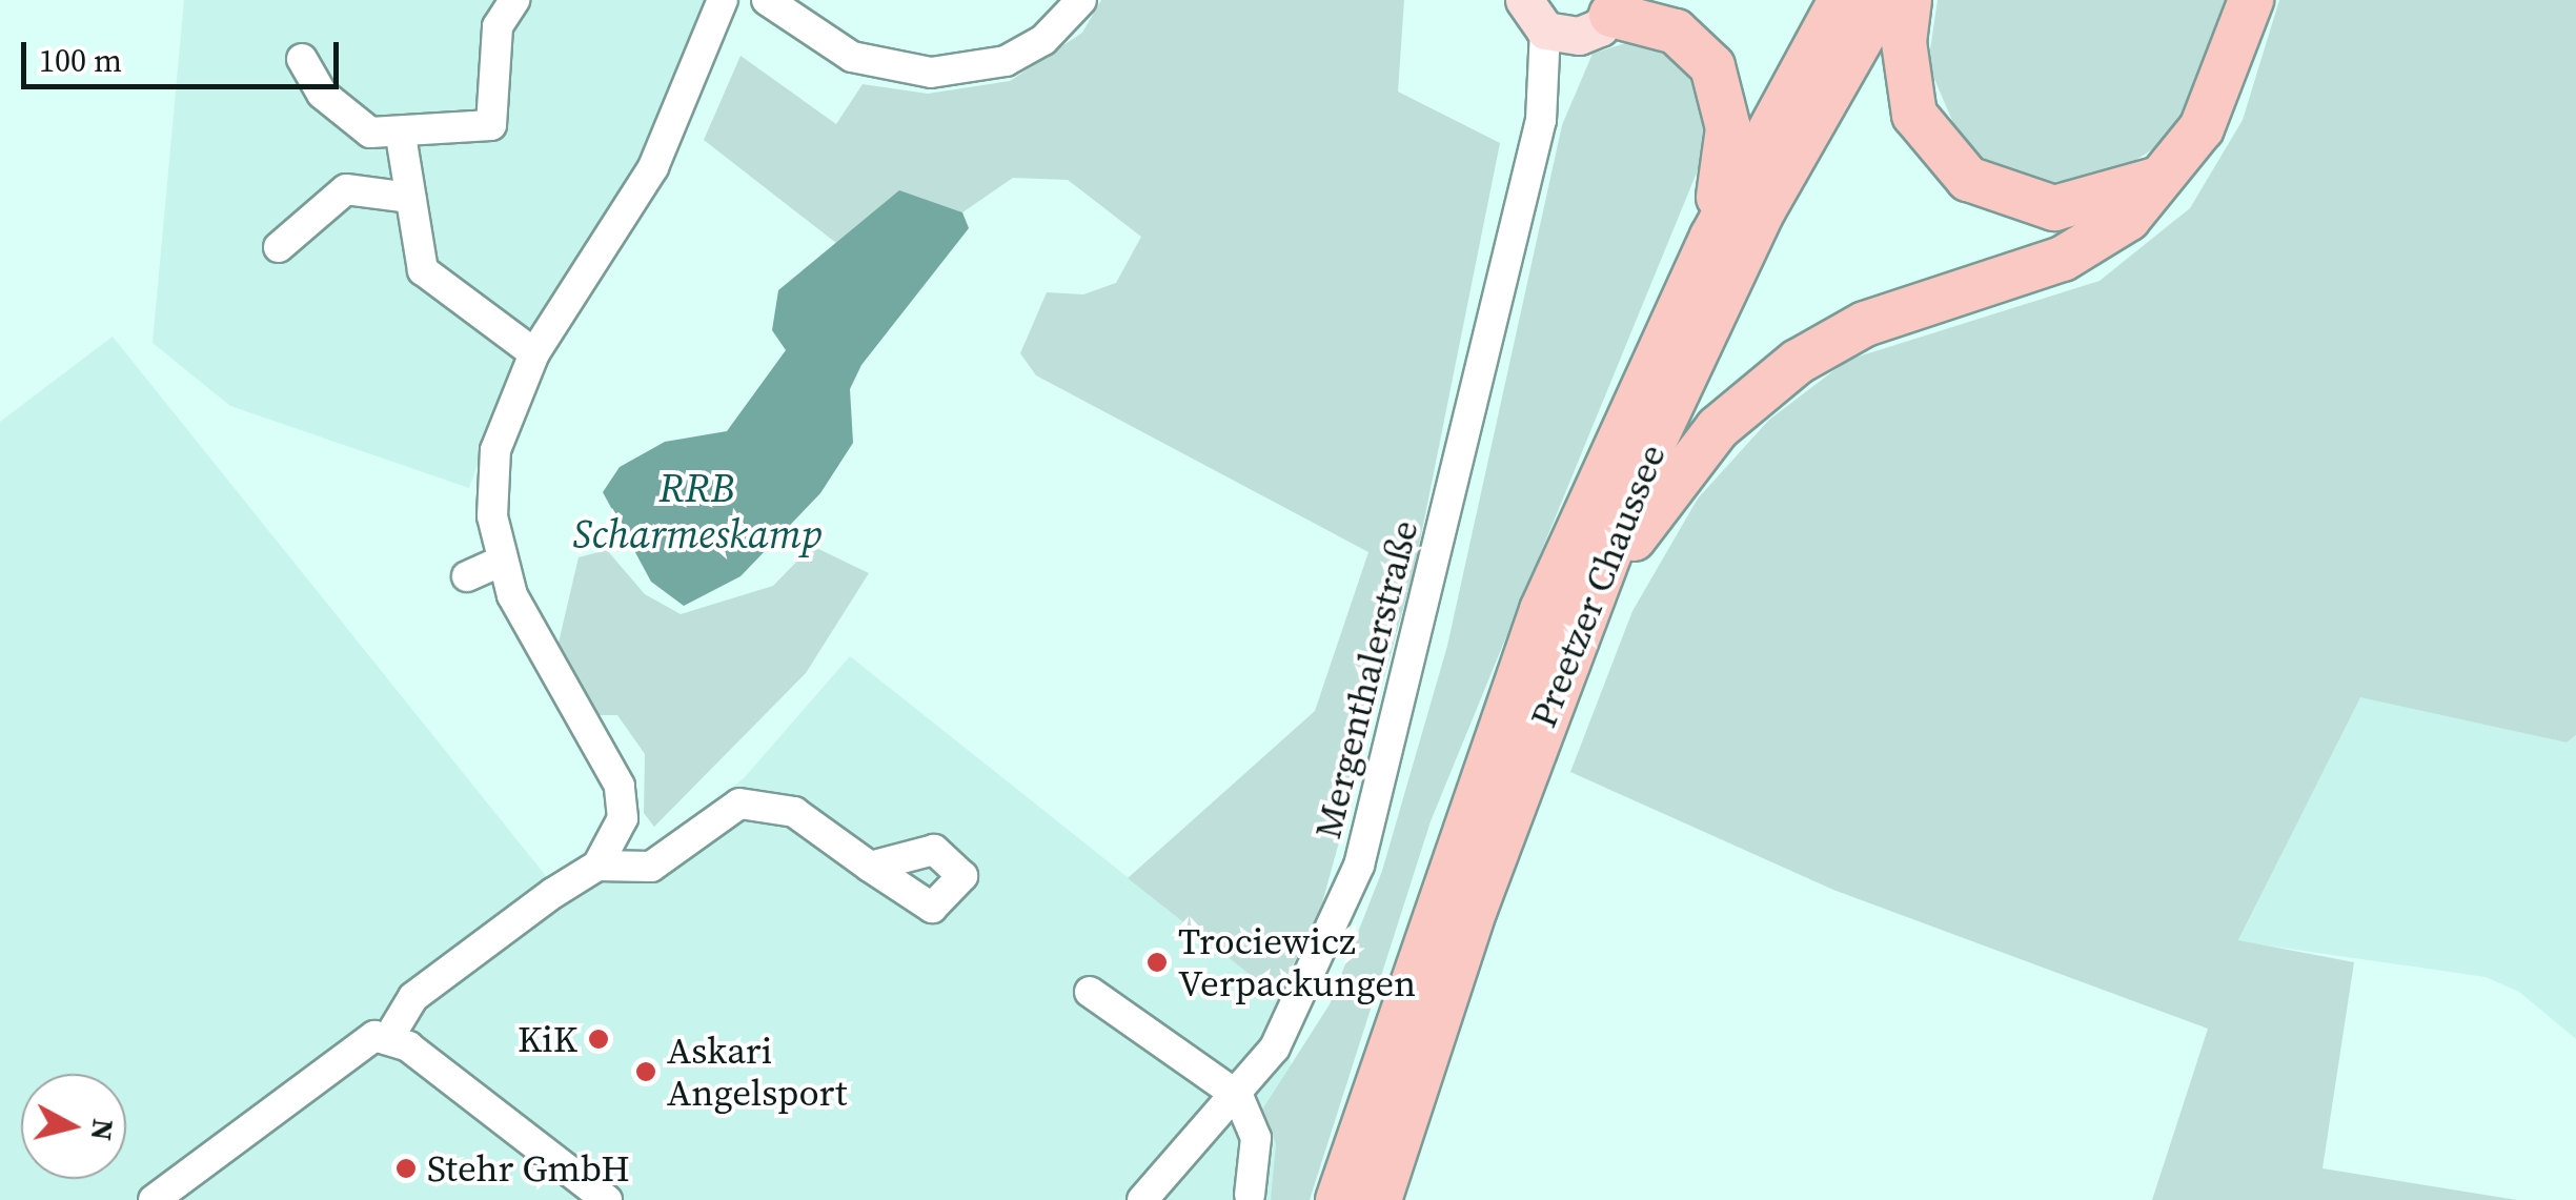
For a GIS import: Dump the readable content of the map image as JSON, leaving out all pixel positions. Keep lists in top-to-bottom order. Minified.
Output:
{"streets":{"highway":["Preetzer Chaussee"],"street":["Mergenthalerstraße"]},"water":["RRB Scharmeskamp"],"places":["Trociewicz Verpackungen","KiK","Askari Angelsport","Stehr GmbH"],"scale_bar":"100 m","north":"right"}
